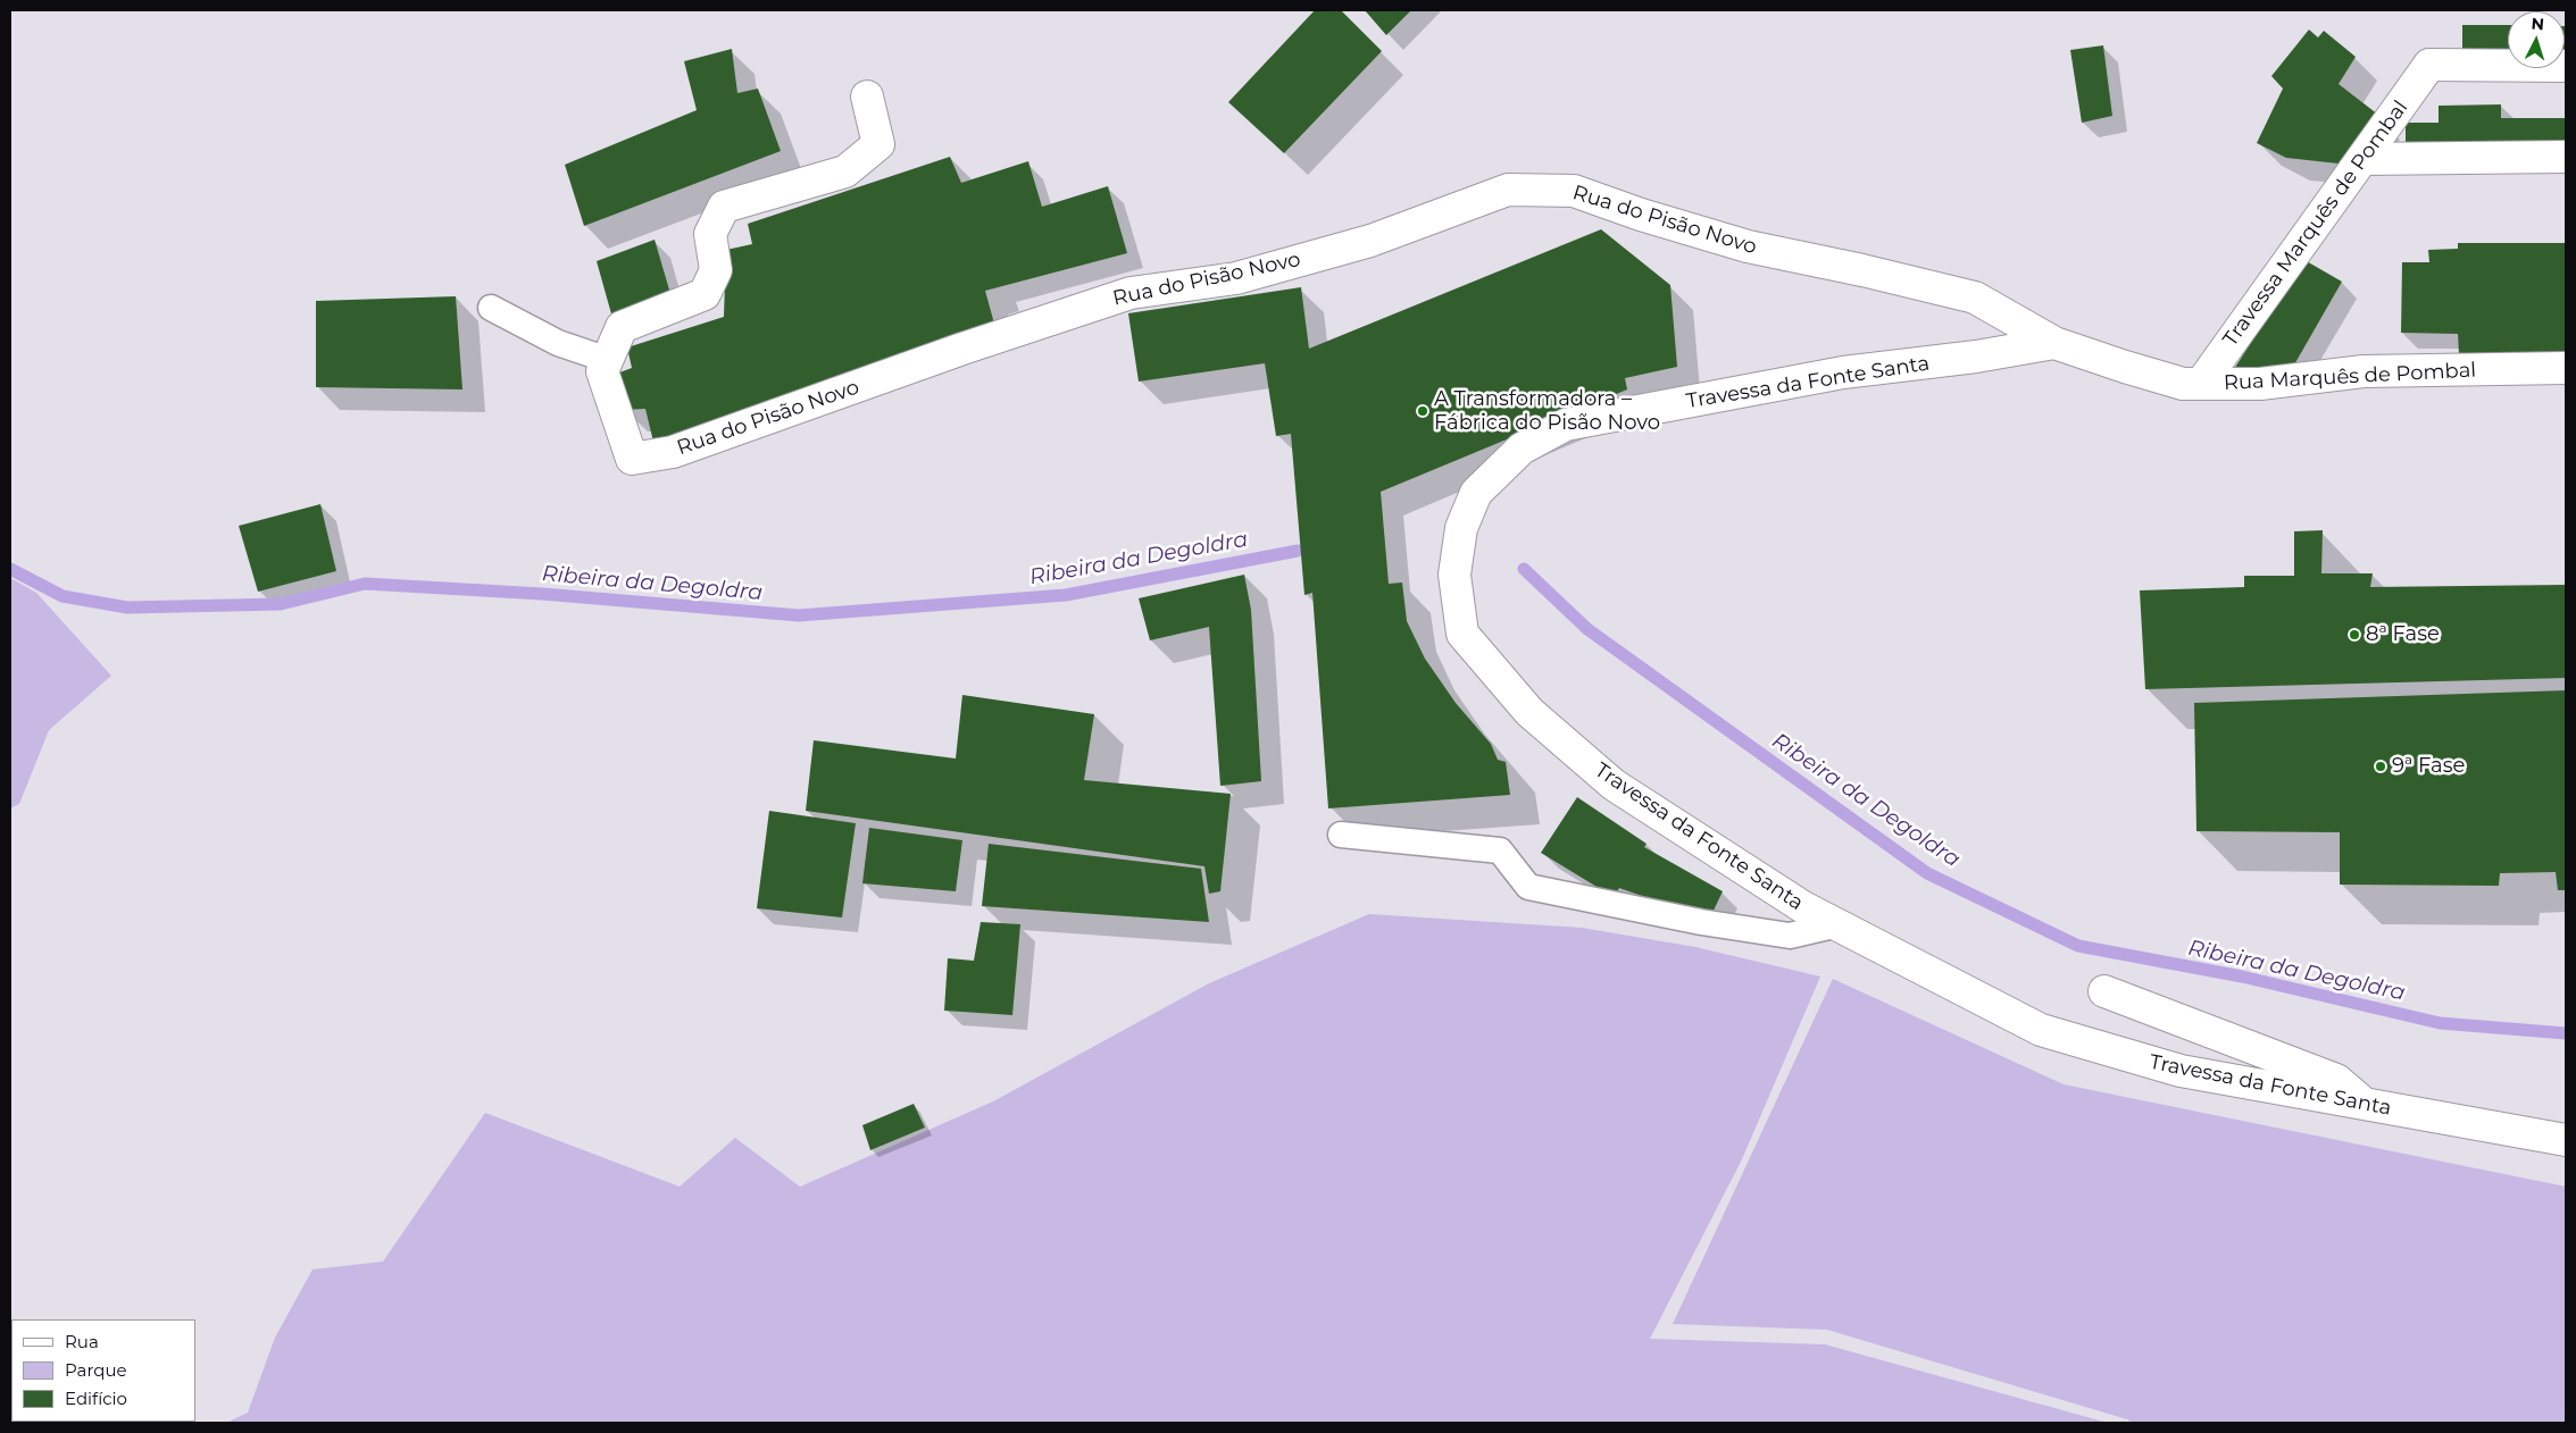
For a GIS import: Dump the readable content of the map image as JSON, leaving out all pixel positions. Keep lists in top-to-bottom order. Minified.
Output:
{"streets":{"street":["Rua do Pisão Novo","Travessa Marquês de Pombal","Rua Marquês de Pombal","Travessa da Fonte Santa"]},"crossings":[["Rua do Pisão Novo","Travessa Marquês de Pombal"],["Rua do Pisão Novo","Rua Marquês de Pombal"],["Rua do Pisão Novo","Travessa da Fonte Santa"],["Travessa Marquês de Pombal","Rua Marquês de Pombal"]],"water":["Ribeira da Degoldra"],"places":["A Transformadora – Fábrica do Pisão Novo","8ª Fase","9ª Fase"],"legend":["Rua","Parque","Edifício"],"north":"top"}
